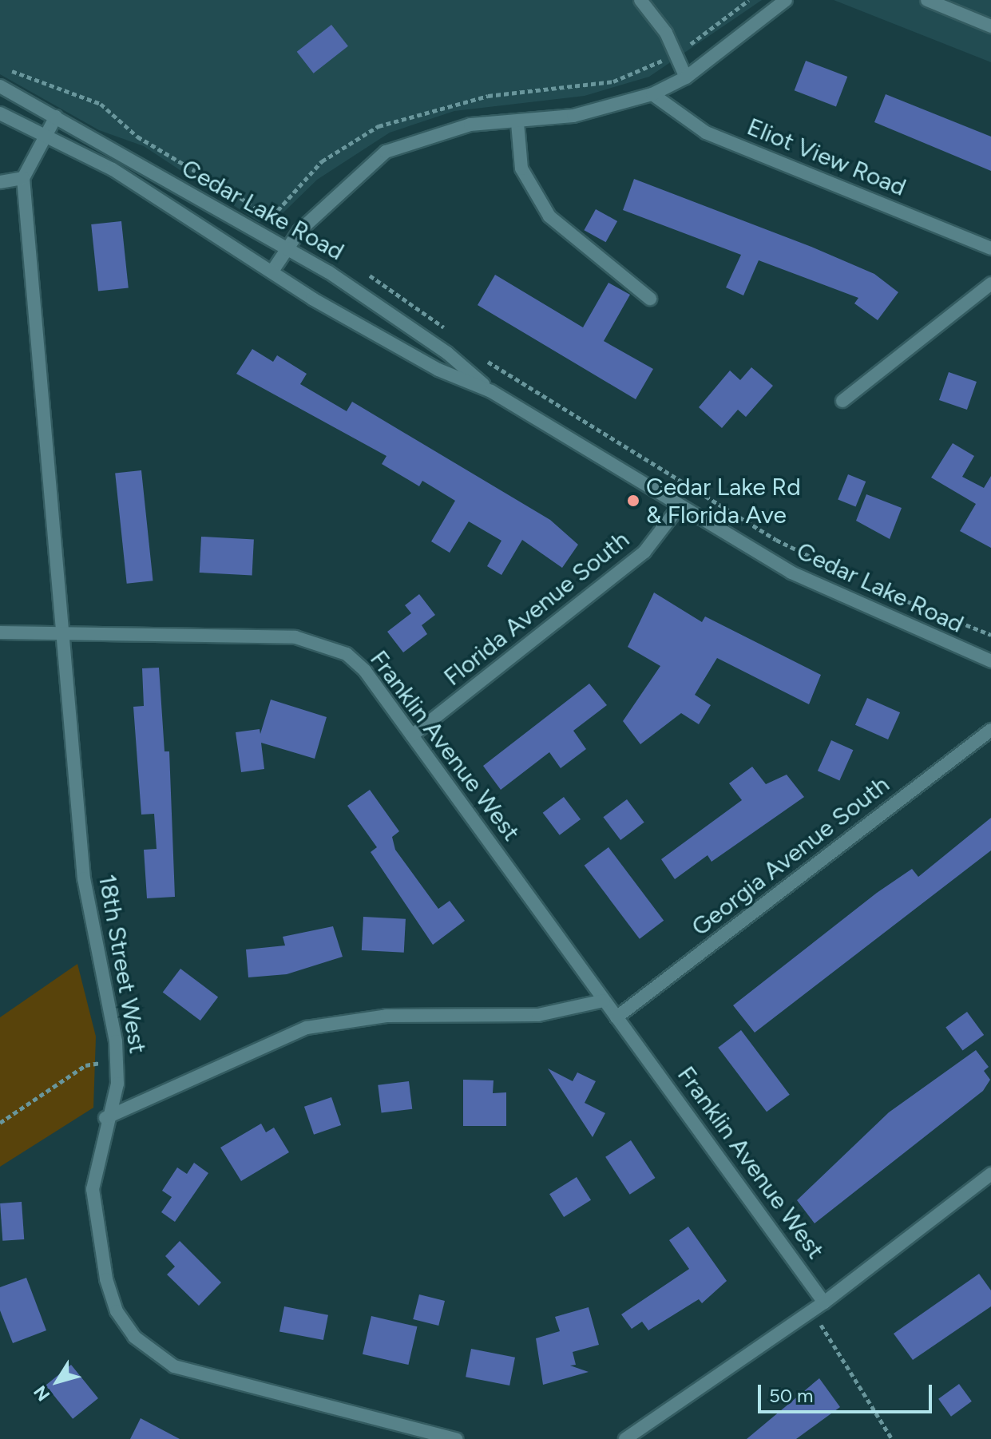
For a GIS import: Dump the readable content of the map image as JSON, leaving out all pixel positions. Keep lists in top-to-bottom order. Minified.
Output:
{"streets":{"street":["Eliot View Road","Cedar Lake Road","Florida Avenue South","Franklin Avenue West","Georgia Avenue South","18th Street West"]},"crossings":[["Cedar Lake Road","Florida Avenue South"],["Florida Avenue South","Franklin Avenue West"],["Franklin Avenue West","Georgia Avenue South"],["Franklin Avenue West","18th Street West"]],"places":["Cedar Lake Rd & Florida Ave"],"scale_bar":"50 m","north":"bottom left"}
